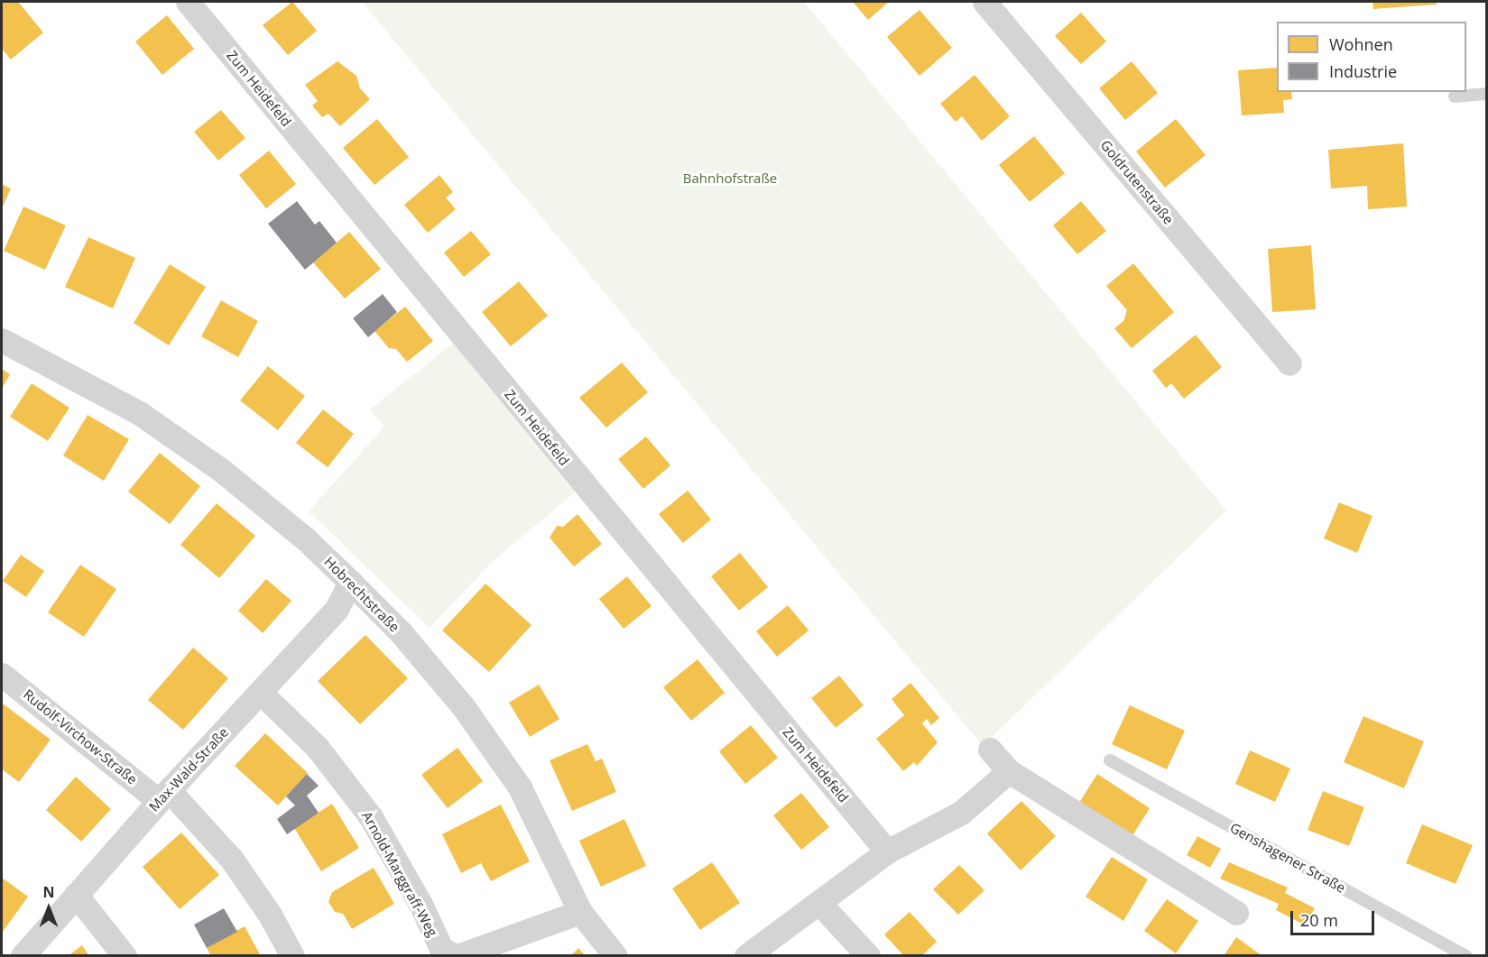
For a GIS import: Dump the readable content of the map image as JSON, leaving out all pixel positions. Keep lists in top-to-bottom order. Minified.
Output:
{"streets":{"street":["Zum Heidefeld","Goldrutenstraße","Hobrechtstraße","Rudolf-Virchow-Straße","Max-Wald-Straße","Arnold-Marggraff-Weg"],"lane":["Genshagener Straße"]},"crossings":[["Hobrechtstraße","Max-Wald-Straße"],["Hobrechtstraße","Arnold-Marggraff-Weg"],["Rudolf-Virchow-Straße","Max-Wald-Straße"],["Max-Wald-Straße","Arnold-Marggraff-Weg"]],"parks":["Bahnhofstraße"],"legend":["Wohnen","Industrie"],"scale_bar":"20 m","north":"top"}
